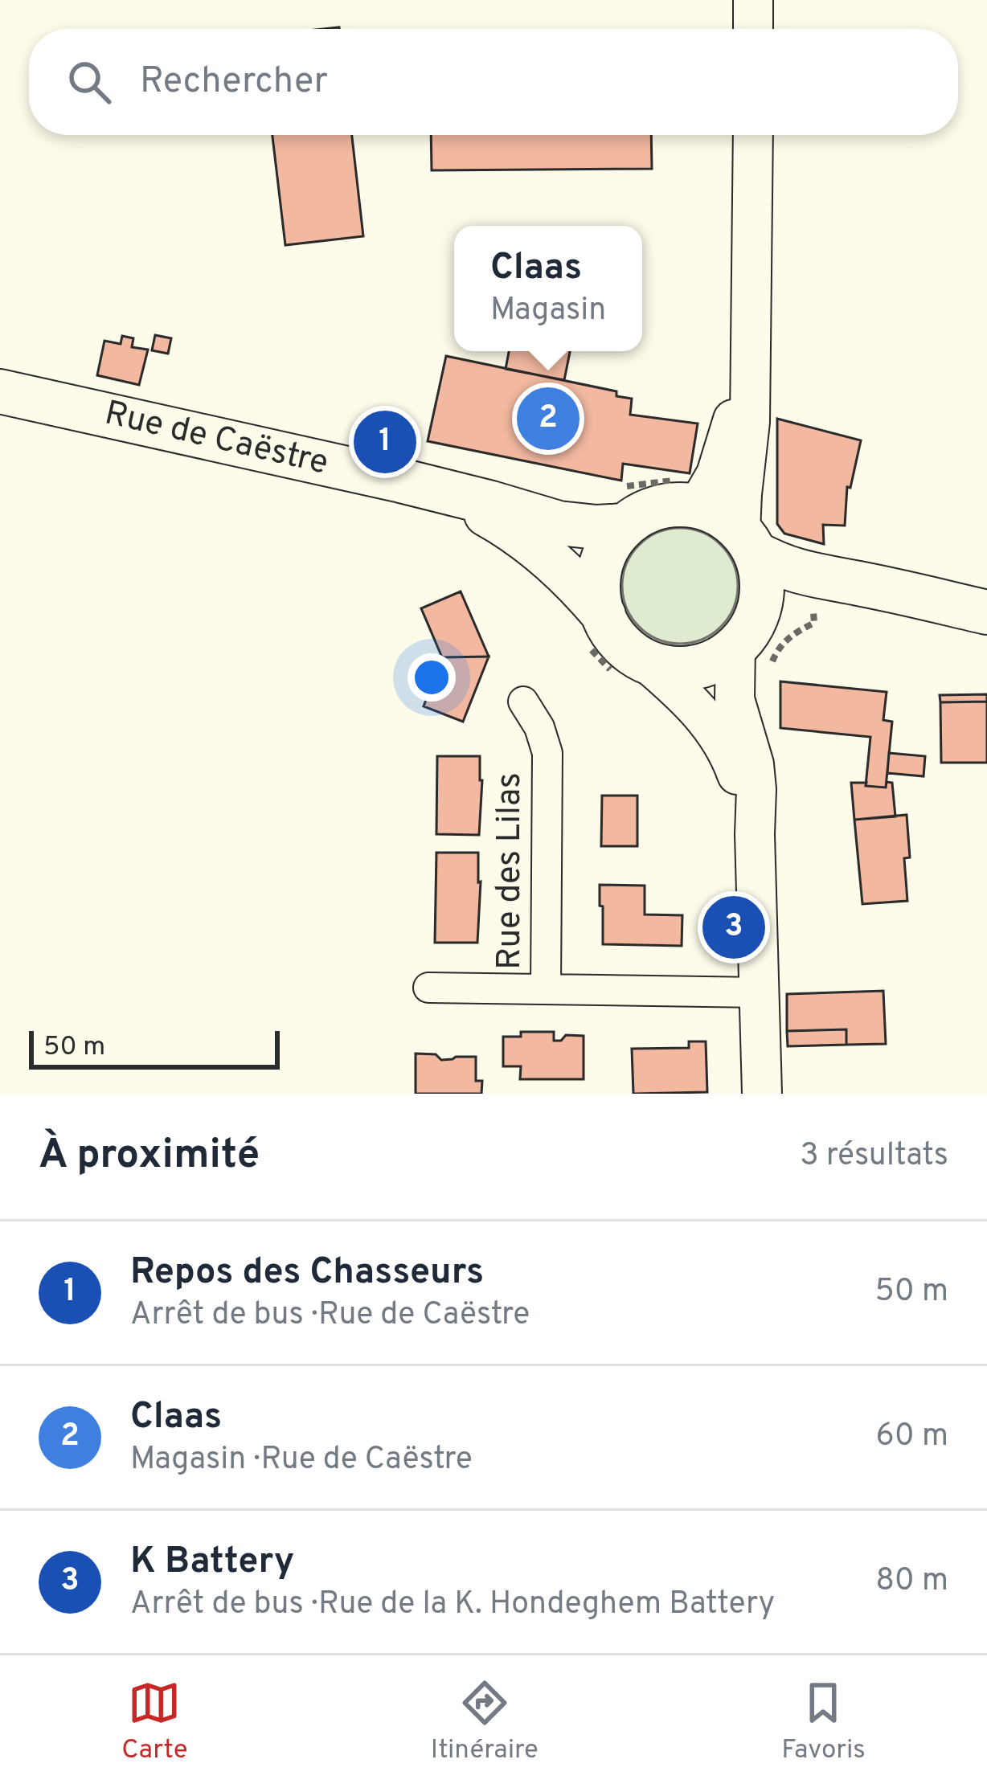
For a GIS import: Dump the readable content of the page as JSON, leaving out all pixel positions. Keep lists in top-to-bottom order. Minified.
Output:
{"streets":{"main road":["Rue de Caëstre"],"street":["Rue des Lilas"]},"scale_bar":"50 m","page":{"search":"Rechercher","popup":["Claas","Magasin"],"pins":["2","1","3"],"scale":"50 m","heading":["À proximité","3 résultats"],"list":[{"mark":"1","name":"Repos des Chasseurs","note":"Arrêt de bus · Rue de Caëstre","value":"50 m"},{"mark":"2","name":"Claas","note":"Magasin · Rue de Caëstre","value":"60 m"},{"mark":"3","name":"K Battery","note":"Arrêt de bus · Rue de la K. Hondeghem Battery","value":"80 m"}],"nav":["Carte","Itinéraire","Favoris"]}}
